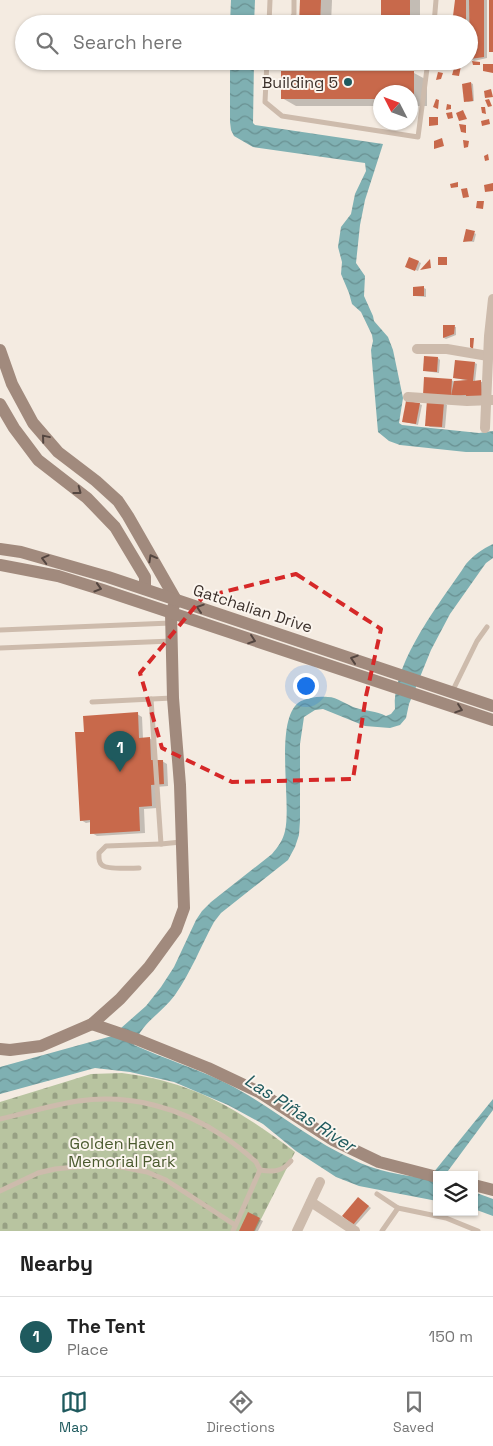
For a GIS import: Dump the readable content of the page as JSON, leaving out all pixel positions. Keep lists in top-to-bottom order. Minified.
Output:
{"streets":{"street":["Gatchalian Drive"]},"water":["Las Piñas River"],"parks":["Golden Haven Memorial Park"],"places":["Building 5"],"north":"top left","page":{"search":"Search here","pins":"1","heading":"Nearby","list":[{"mark":"1","name":"The Tent","note":"Place","value":"150 m"}],"nav":["Map","Directions","Saved"]}}
